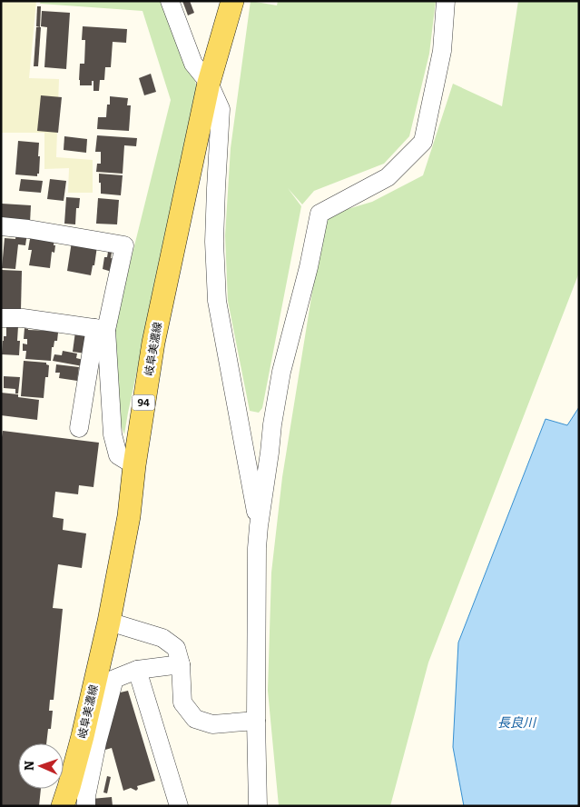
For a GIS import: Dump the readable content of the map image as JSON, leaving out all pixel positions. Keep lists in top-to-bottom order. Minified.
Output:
{"streets":{"main road":["岐阜美濃線","94"]},"water":["長良川"],"north":"left"}
